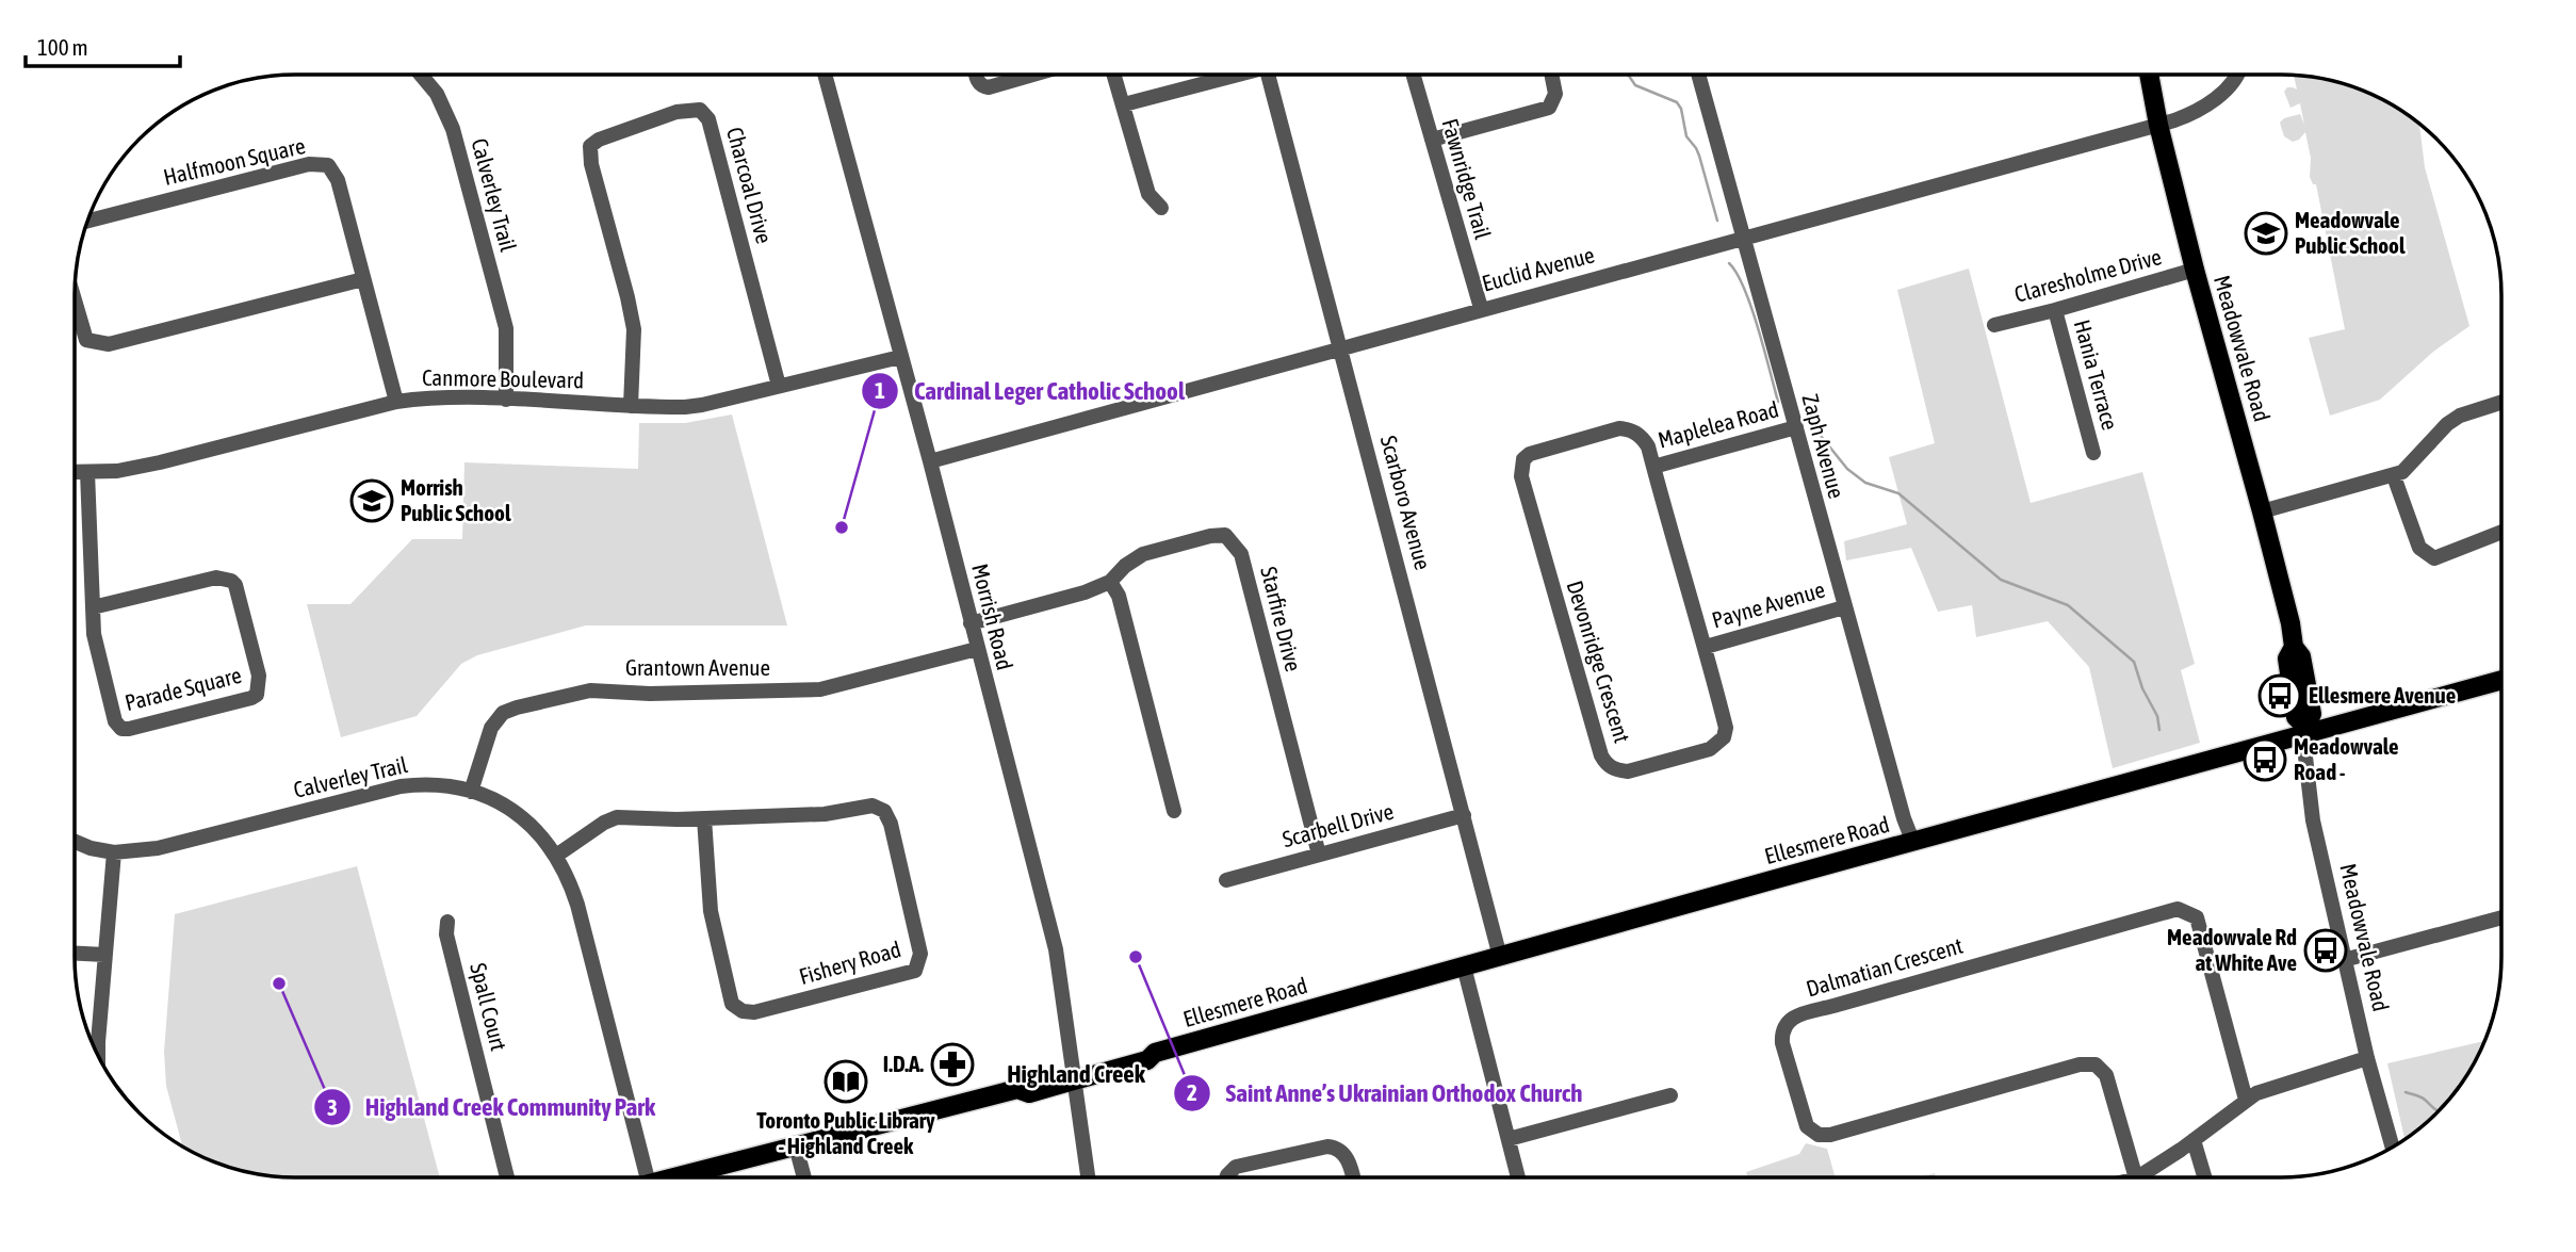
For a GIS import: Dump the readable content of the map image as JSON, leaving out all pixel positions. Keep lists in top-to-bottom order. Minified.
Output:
{"streets":{"main road":["Meadowvale Road","Ellesmere Road"],"street":["Halfmoon Square","Fawnridge Trail","Charcoal Drive","Calverley Trail","Euclid Avenue","Claresholme Drive","Hania Terrace","Canmore Boulevard","Maplelea Road","Zaph Avenue","Scarboro Avenue","Payne Avenue","Morrish Road","Starfire Drive","Devonridge Crescent","Grantown Avenue","Parade Square","Scarbell Drive","Fishery Road","Dalmatian Crescent","Spall Court"]},"crossings":[["Halfmoon Square","Canmore Boulevard"],["Fawnridge Trail","Euclid Avenue"],["Charcoal Drive","Canmore Boulevard"],["Calverley Trail","Canmore Boulevard"],["Calverley Trail","Grantown Avenue"],["Calverley Trail","Fishery Road"],["Euclid Avenue","Meadowvale Road"],["Euclid Avenue","Zaph Avenue"],["Euclid Avenue","Scarboro Avenue"],["Euclid Avenue","Morrish Road"],["Claresholme Drive","Meadowvale Road"],["Claresholme Drive","Hania Terrace"],["Meadowvale Road","Ellesmere Road"],["Canmore Boulevard","Morrish Road"],["Canmore Boulevard","Parade Square"],["Maplelea Road","Zaph Avenue"],["Maplelea Road","Devonridge Crescent"],["Zaph Avenue","Payne Avenue"],["Zaph Avenue","Ellesmere Road"],["Scarboro Avenue","Scarbell Drive"],["Scarboro Avenue","Ellesmere Road"],["Payne Avenue","Devonridge Crescent"],["Morrish Road","Starfire Drive"],["Morrish Road","Grantown Avenue"],["Morrish Road","Ellesmere Road"],["Starfire Drive","Scarbell Drive"]],"districts":["Highland Creek"],"places":{"school or university":["Meadowvale Public School","Morrish Public School"],"other":["Cardinal Leger Catholic School","Saint Anne’s Ukrainian Orthodox Church","Highland Creek Community Park"],"bus stop":["Ellesmere Avenue","Meadowvale Road -","Meadowvale Rd at White Ave"],"pharmacy":["I.D.A."],"library":["Toronto Public Library - Highland Creek"]},"scale_bar":"100 m"}
